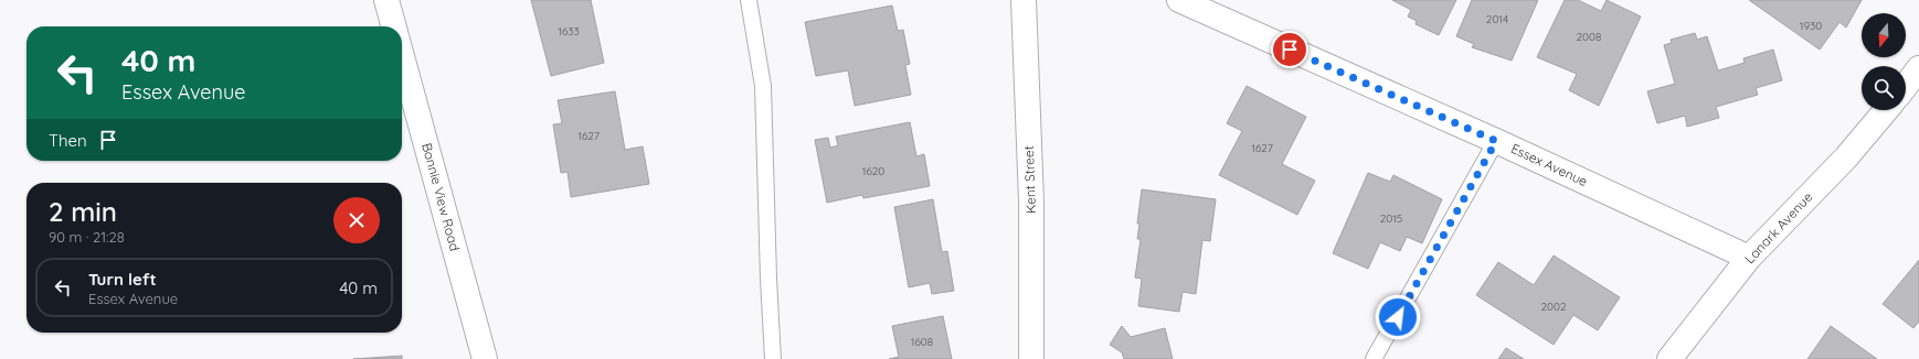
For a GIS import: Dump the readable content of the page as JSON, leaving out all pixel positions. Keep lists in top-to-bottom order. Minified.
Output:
{"streets":{"street":["Essex Avenue","Kent Street","Bonnie View Road","Lanark Avenue"]},"crossings":[["Essex Avenue","Lanark Avenue"]],"house_numbers":["2014","1930","1633","2008","1627","1627","1620","2015","2002","1608"],"north":"bottom","page":{"turn":["40 m","Essex Avenue"],"then":"Then","heading":["2 min","90 m · 21:28"],"list":[{"name":"Turn left","note":"Essex Avenue","value":"40 m"}]}}
